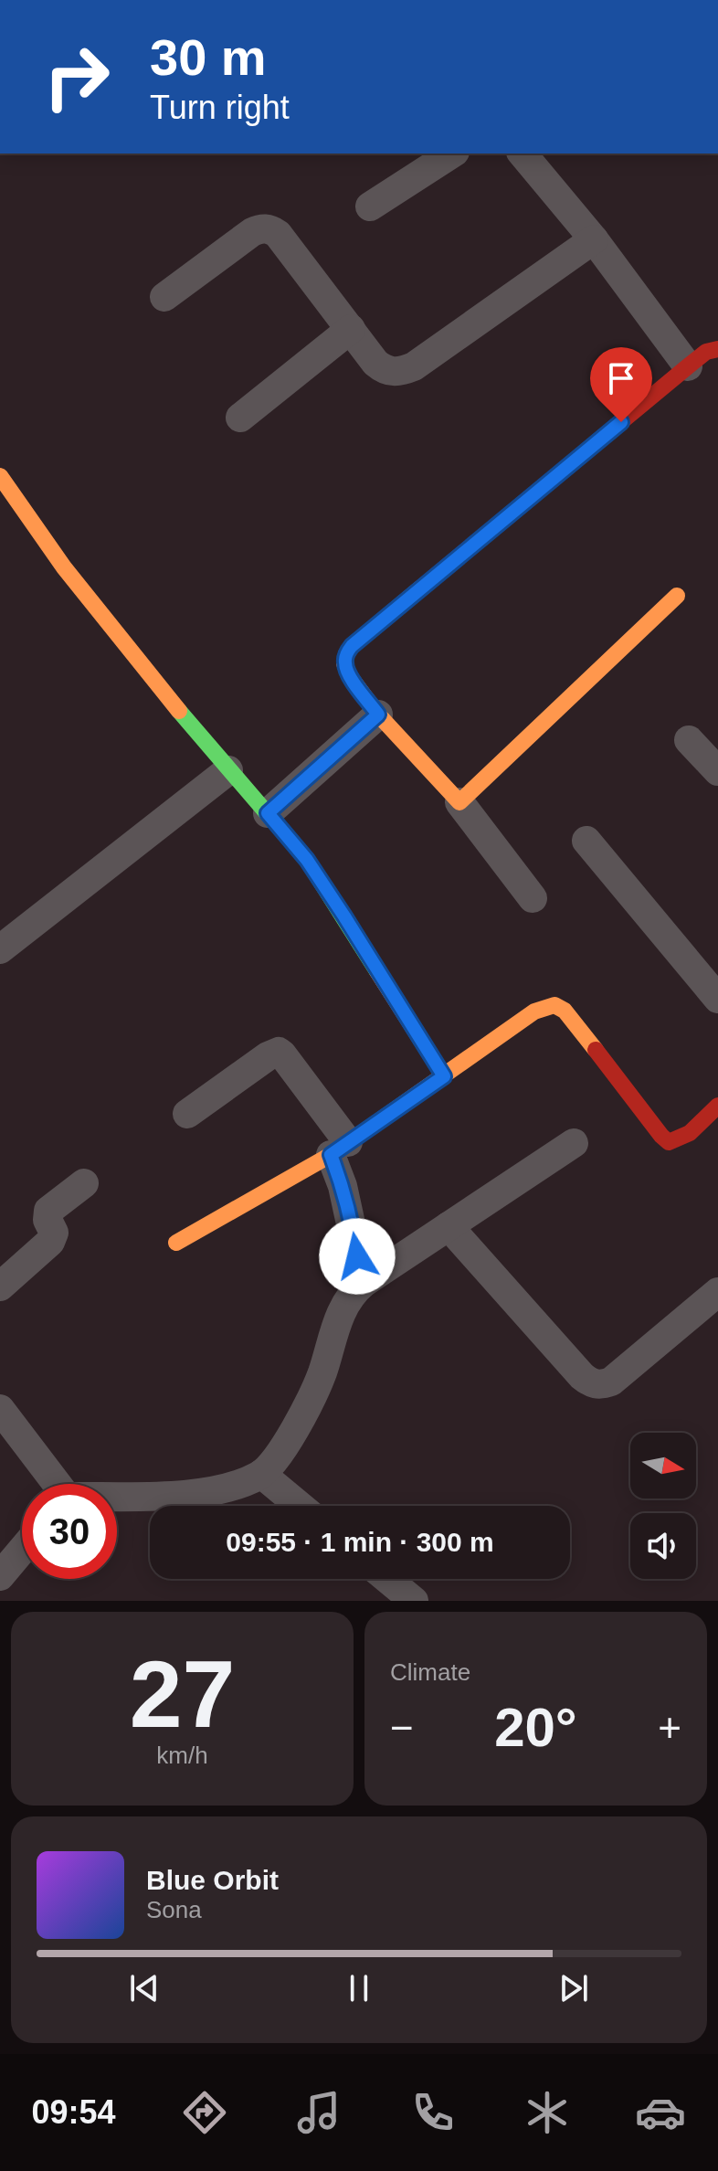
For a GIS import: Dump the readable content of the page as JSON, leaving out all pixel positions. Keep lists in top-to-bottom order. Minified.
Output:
{"north":"right","page":{"turn":["30 m","Turn right"],"limit":"30","trip":"09:55 · 1 min · 300 m","tile":[["27","km/h"],"Climate"],"heat":["−","20°","+"],"song":["Blue Orbit","Sona"],"tabs":"09:54"}}
